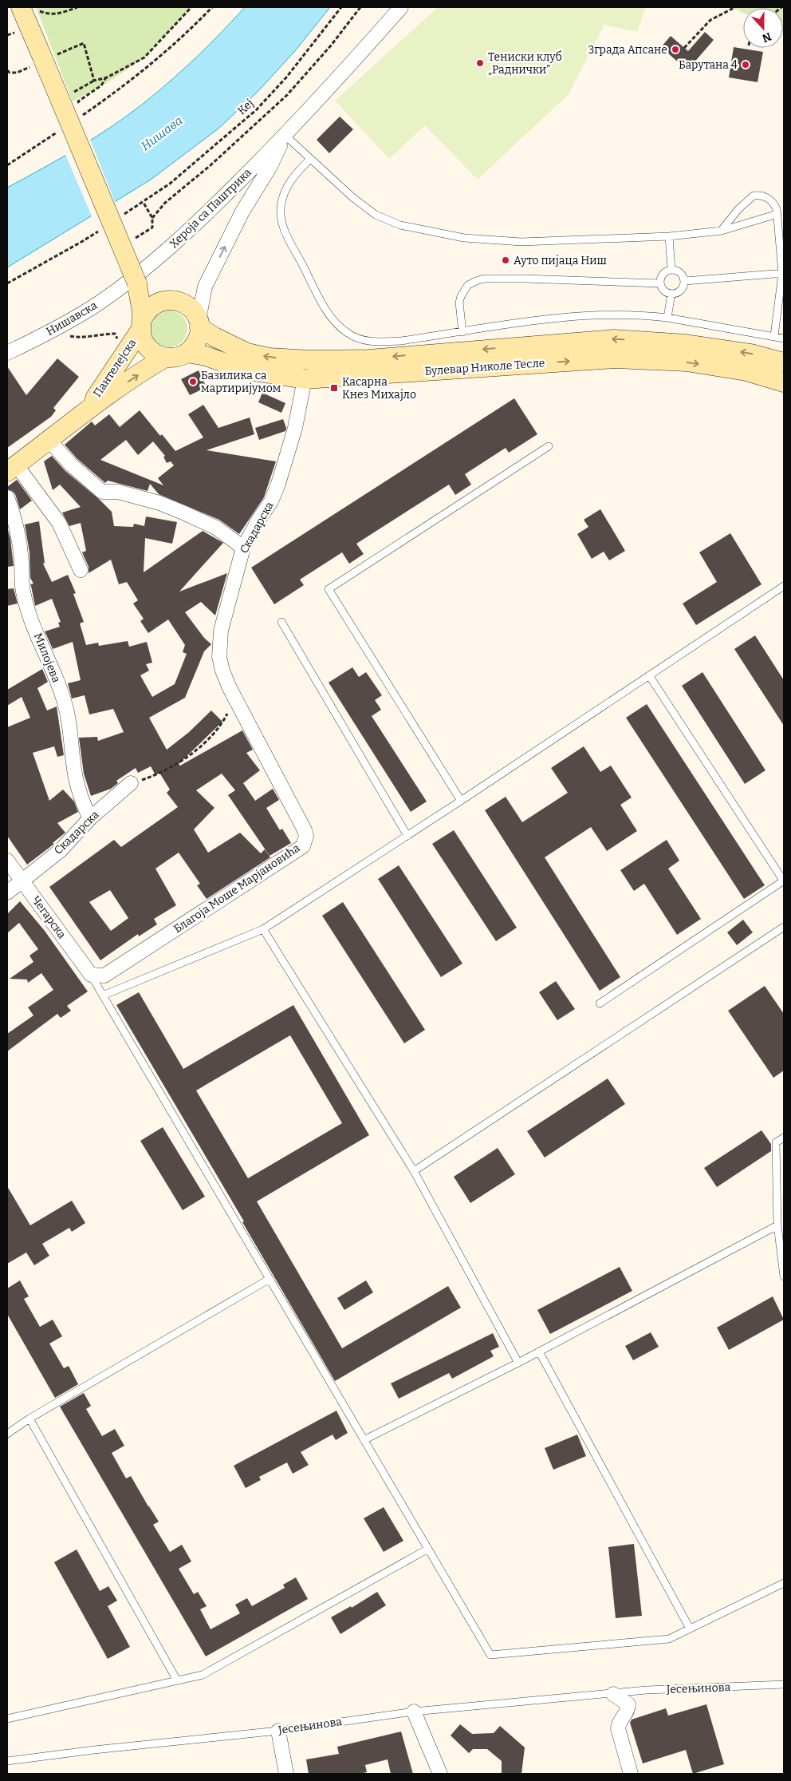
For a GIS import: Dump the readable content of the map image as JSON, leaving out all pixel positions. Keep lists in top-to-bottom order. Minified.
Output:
{"streets":{"main road":["Булевар Николе Тесле","Пантелејска"],"street":["Хероја са Паштрика","Нишавска","Скадарска","Милојева","Благоја Моше Марјановића","Чегарска"],"lane":["Јесењинова"],"path":["Кеј"]},"crossings":[["Хероја са Паштрика","Нишавска"],["Хероја са Паштрика","Булевар Николе Тесле"],["Хероја са Паштрика","Пантелејска"],["Нишавска","Булевар Николе Тесле"],["Булевар Николе Тесле","Пантелејска"],["Булевар Николе Тесле","Скадарска"],["Скадарска","Милојева"],["Скадарска","Благоја Моше Марјановића"],["Скадарска","Чегарска"],["Благоја Моше Марјановића","Чегарска"]],"water":["Нишава"],"places":{"other":["Зграда Апсане","Тениски клуб „Раднички”","Барутана 4","Ауто пијаца Ниш","Базилика са мартиријумом"],"transit":["Касарна Кнез Михајло"]},"north":"bottom"}
